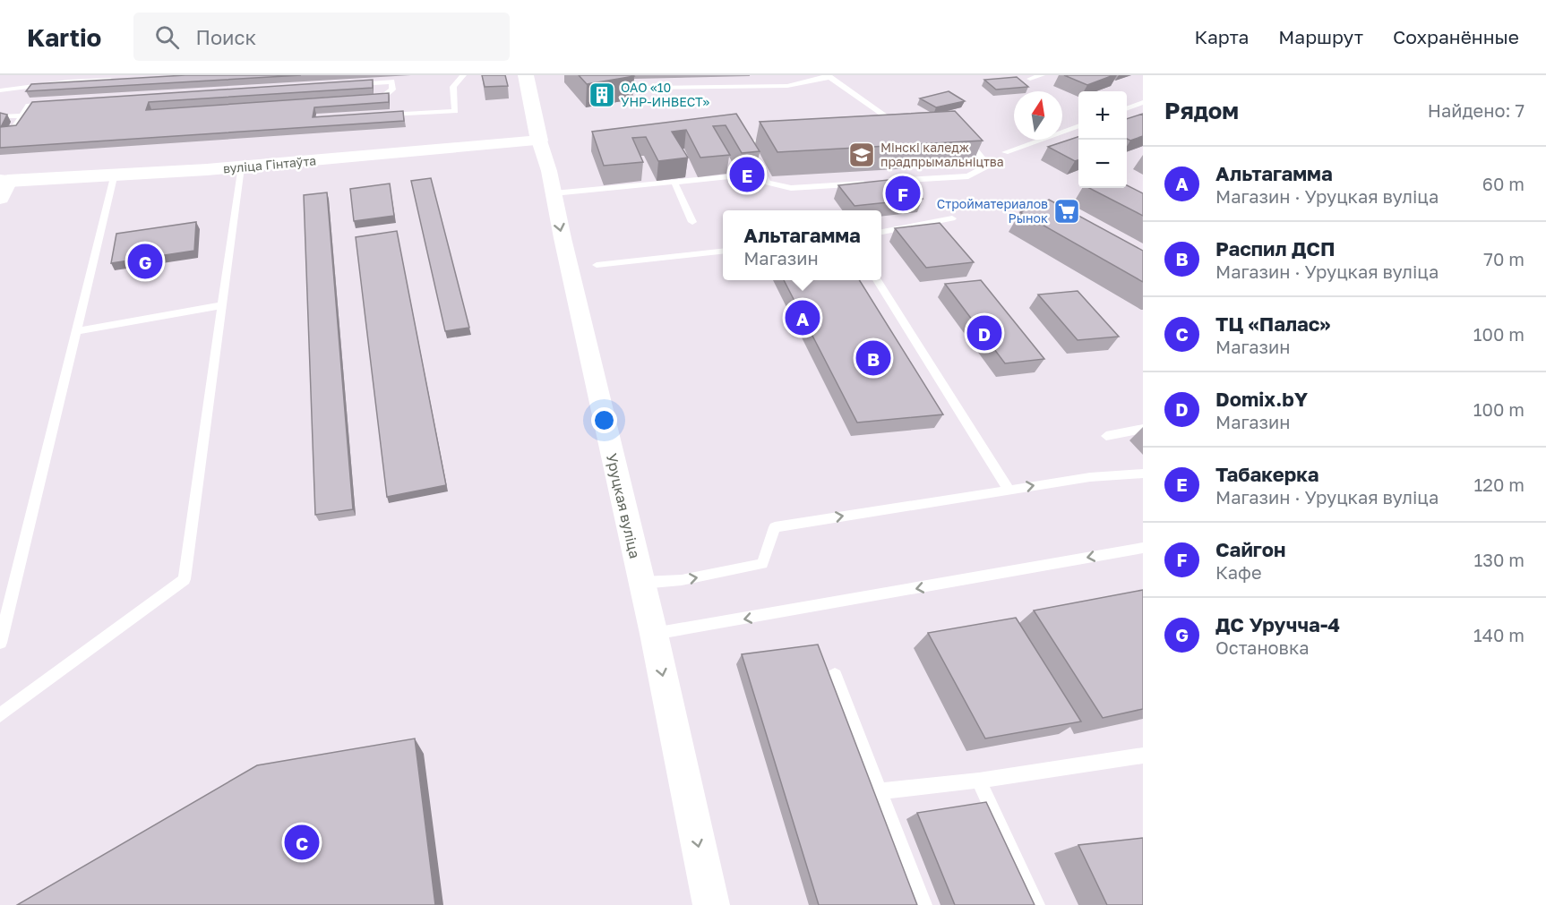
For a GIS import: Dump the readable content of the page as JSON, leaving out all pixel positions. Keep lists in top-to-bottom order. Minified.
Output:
{"streets":{"street":["вуліца Гінтаўта","Уруцкая вуліца"]},"crossings":[["вуліца Гінтаўта","Уруцкая вуліца"]],"one_way":["Уруцкая вуліца"],"places":{"building":["ОАО «10 УНР-ИНВЕСТ»"],"school or university":["Мінскі каледж прадпрымальніцтва"],"supermarket":["Стройматериалов Рынок"]},"north":"top","page":{"header":"Kartio","search":"Поиск","nav":["Карта","Маршрут","Сохранённые"],"heading":["Рядом","Найдено: 7"],"map_buttons":["+","−"],"list":[{"mark":"A","name":"Альтагамма","note":"Магазин · Уруцкая вуліца","value":"60 m"},{"mark":"B","name":"Распил ДСП","note":"Магазин · Уруцкая вуліца","value":"70 m"},{"mark":"C","name":"ТЦ «Палас»","note":"Магазин","value":"100 m"},{"mark":"D","name":"Domix.bY","note":"Магазин","value":"100 m"},{"mark":"E","name":"Табакерка","note":"Магазин · Уруцкая вуліца","value":"120 m"},{"mark":"F","name":"Сайгон","note":"Кафе","value":"130 m"},{"mark":"G","name":"ДС Уручча-4","note":"Остановка","value":"140 m"}],"pins":["E","F","G","A","D","B","C"],"popup":["Альтагамма","Магазин"]}}
